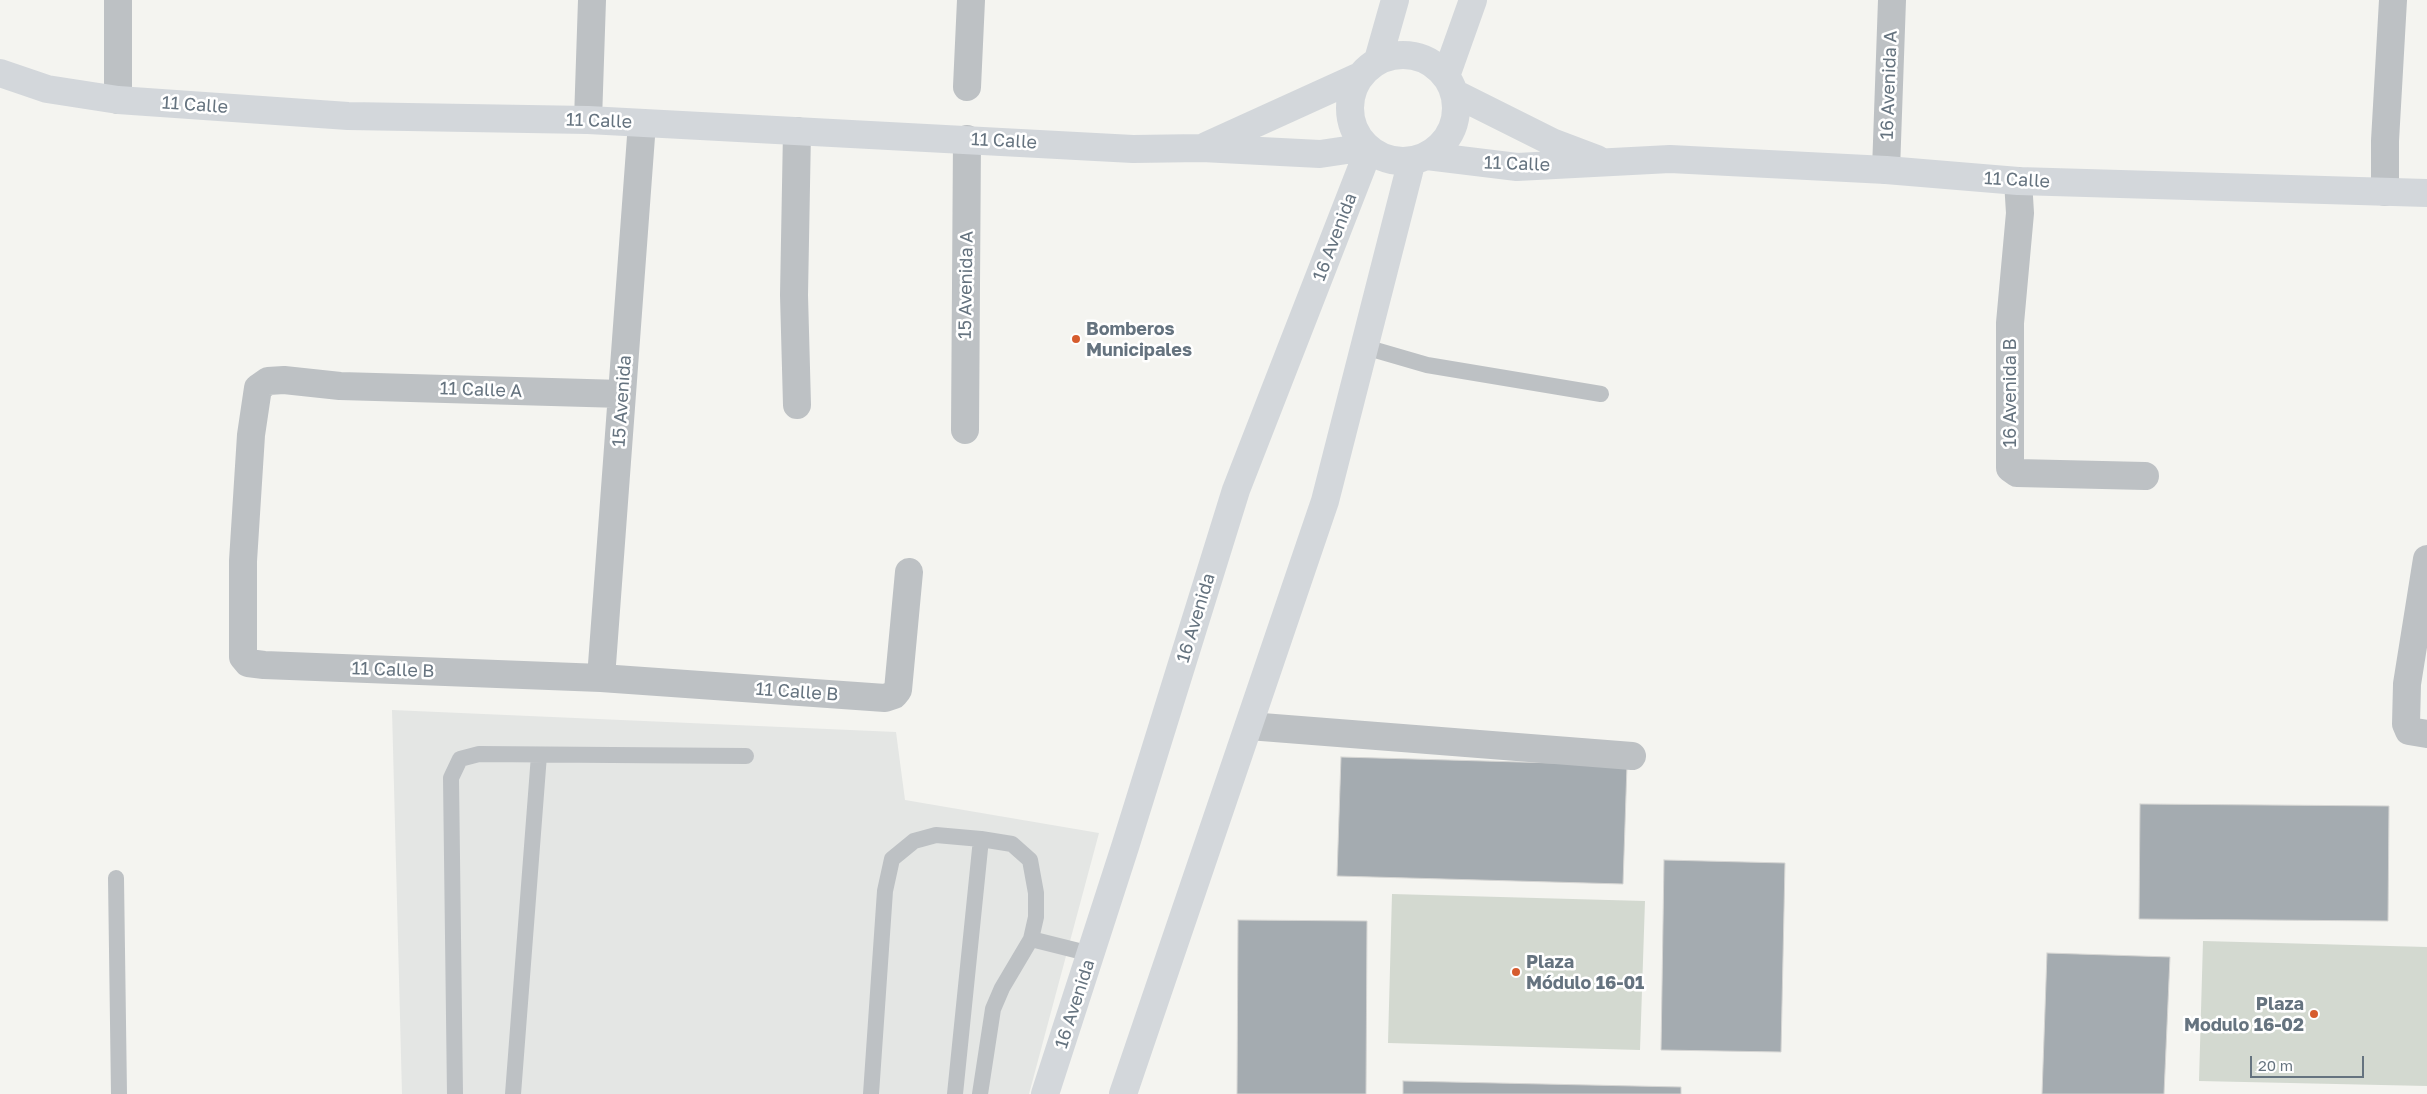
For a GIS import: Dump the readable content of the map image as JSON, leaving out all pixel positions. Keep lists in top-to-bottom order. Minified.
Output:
{"streets":{"street":["16 Avenida A","11 Calle","16 Avenida","15 Avenida A","11 Calle A","16 Avenida B","15 Avenida","11 Calle B"]},"crossings":[["16 Avenida A","11 Calle"],["11 Calle","16 Avenida"],["11 Calle","15 Avenida A"],["11 Calle","16 Avenida B"],["11 Calle","15 Avenida"],["11 Calle A","15 Avenida"],["11 Calle A","11 Calle B"],["15 Avenida","11 Calle B"]],"places":["Bomberos Municipales","Plaza Módulo 16-01","Plaza Modulo 16-02"],"scale_bar":"20 m"}
